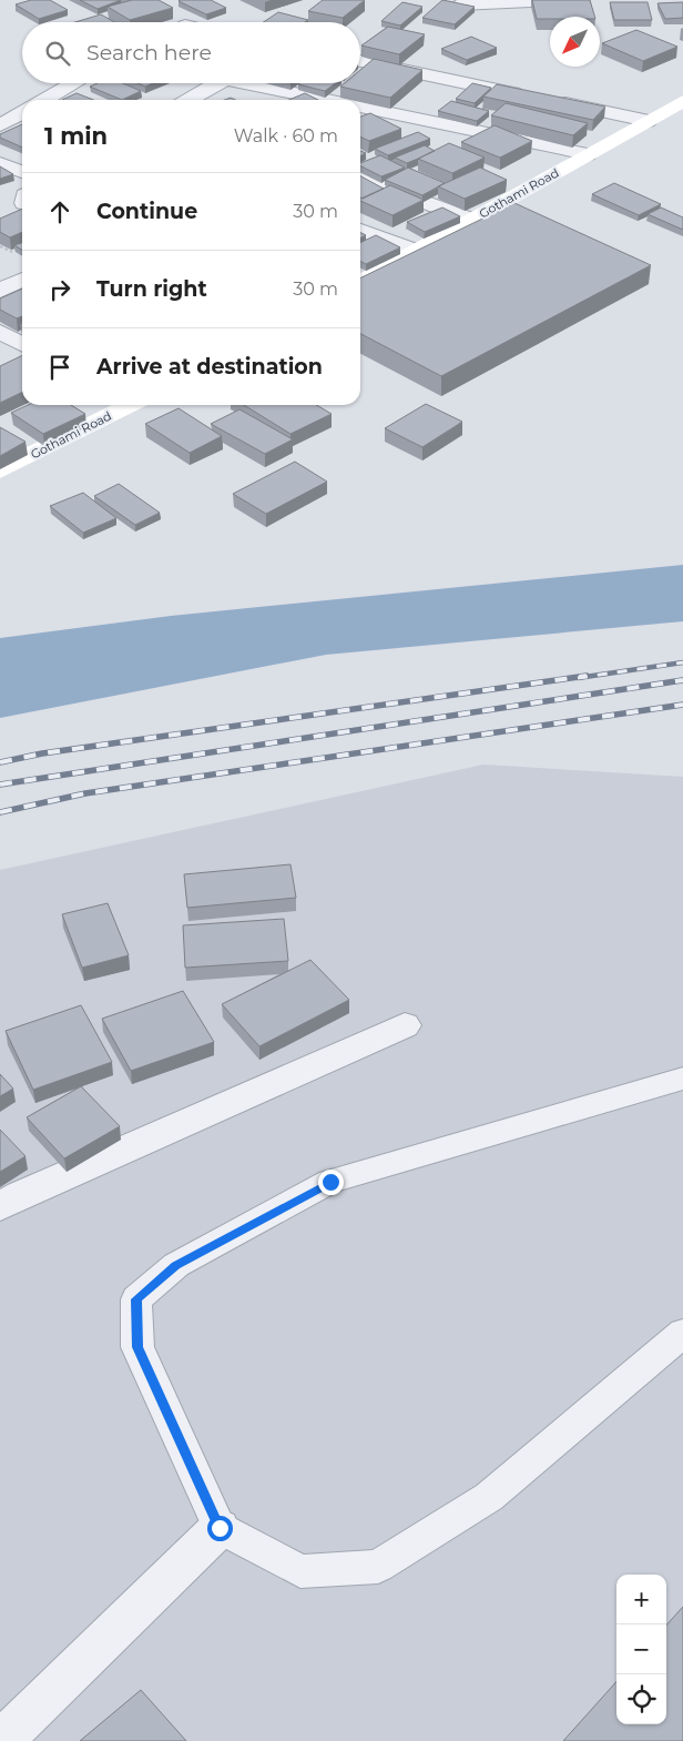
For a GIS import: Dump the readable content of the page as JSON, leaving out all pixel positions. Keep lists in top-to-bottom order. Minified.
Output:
{"streets":{"street":["Gothami Road"]},"north":"bottom left","page":{"search":"Search here","heading":["1 min","Walk · 60 m"],"list":[["Continue","30 m"],["Turn right","30 m"],"Arrive at destination"],"map_buttons":["+","−"]}}
